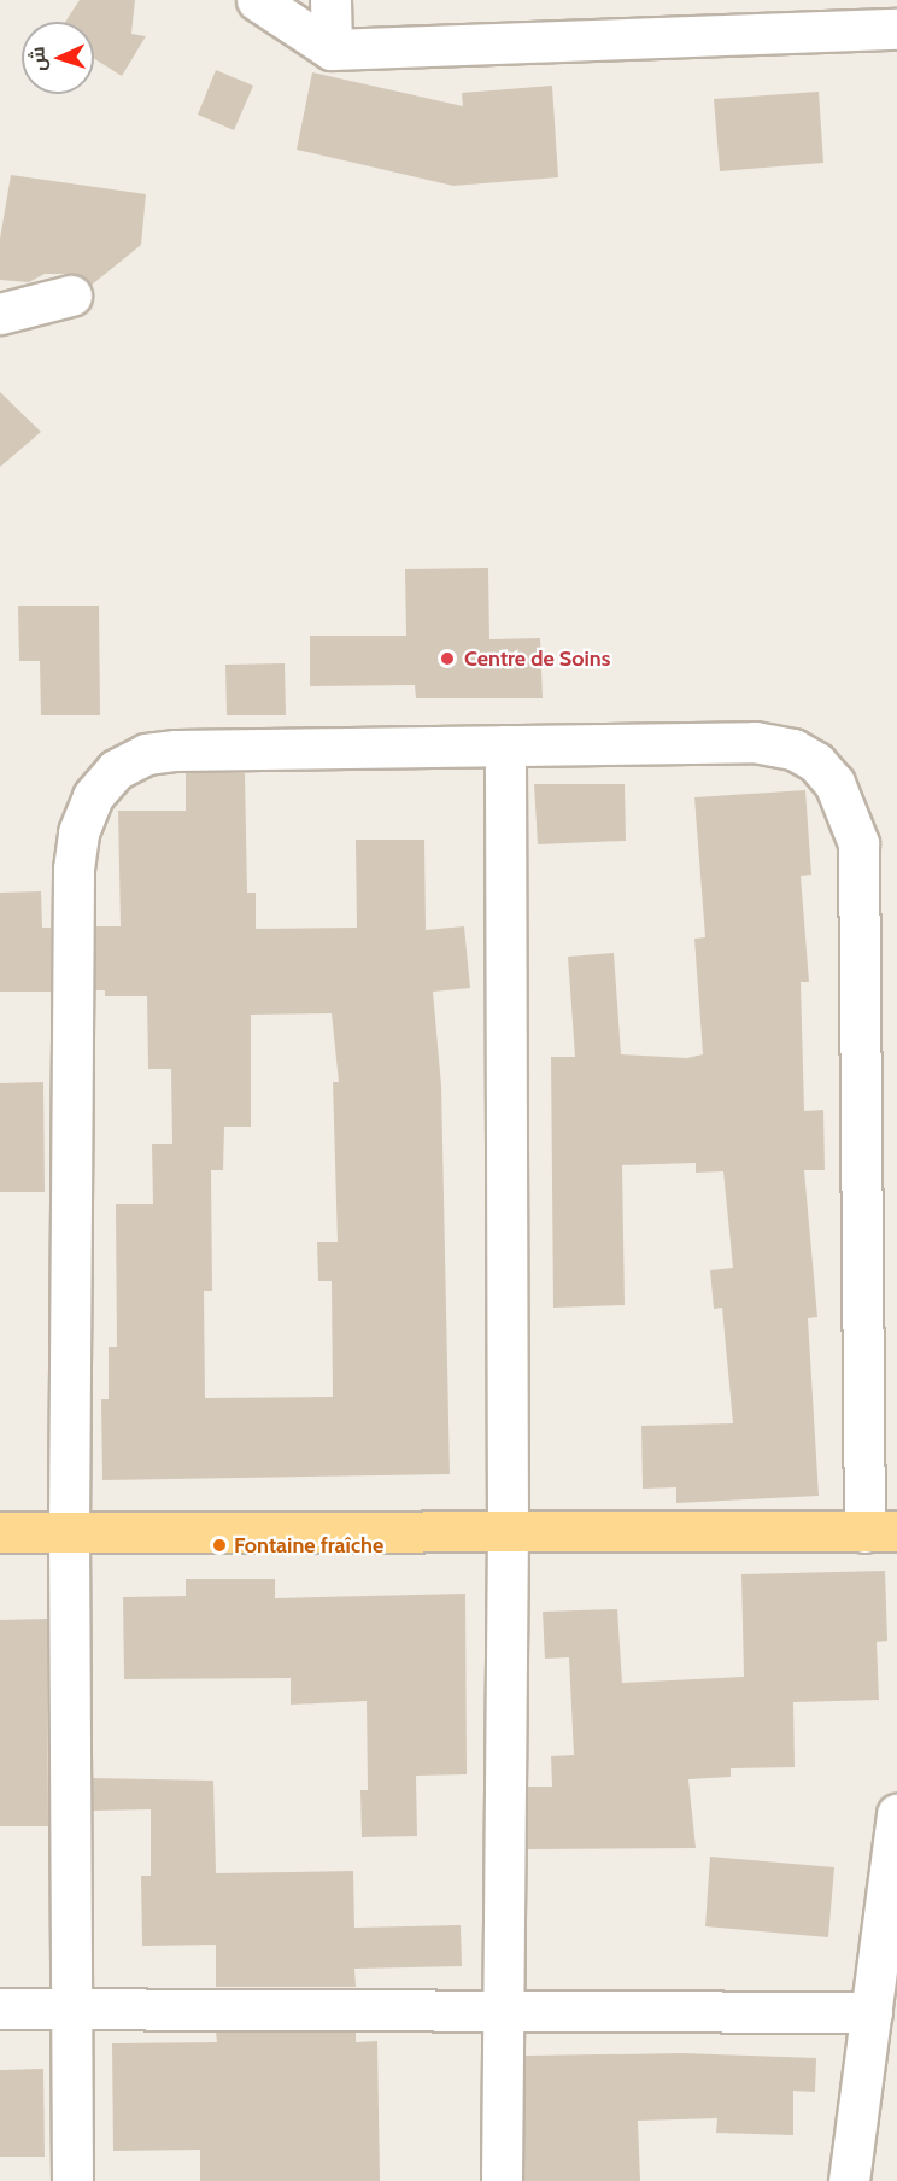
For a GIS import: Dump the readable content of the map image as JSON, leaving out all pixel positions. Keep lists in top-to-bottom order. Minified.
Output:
{"places":["Centre de Soins","Fontaine fraîche"],"north":"left"}
